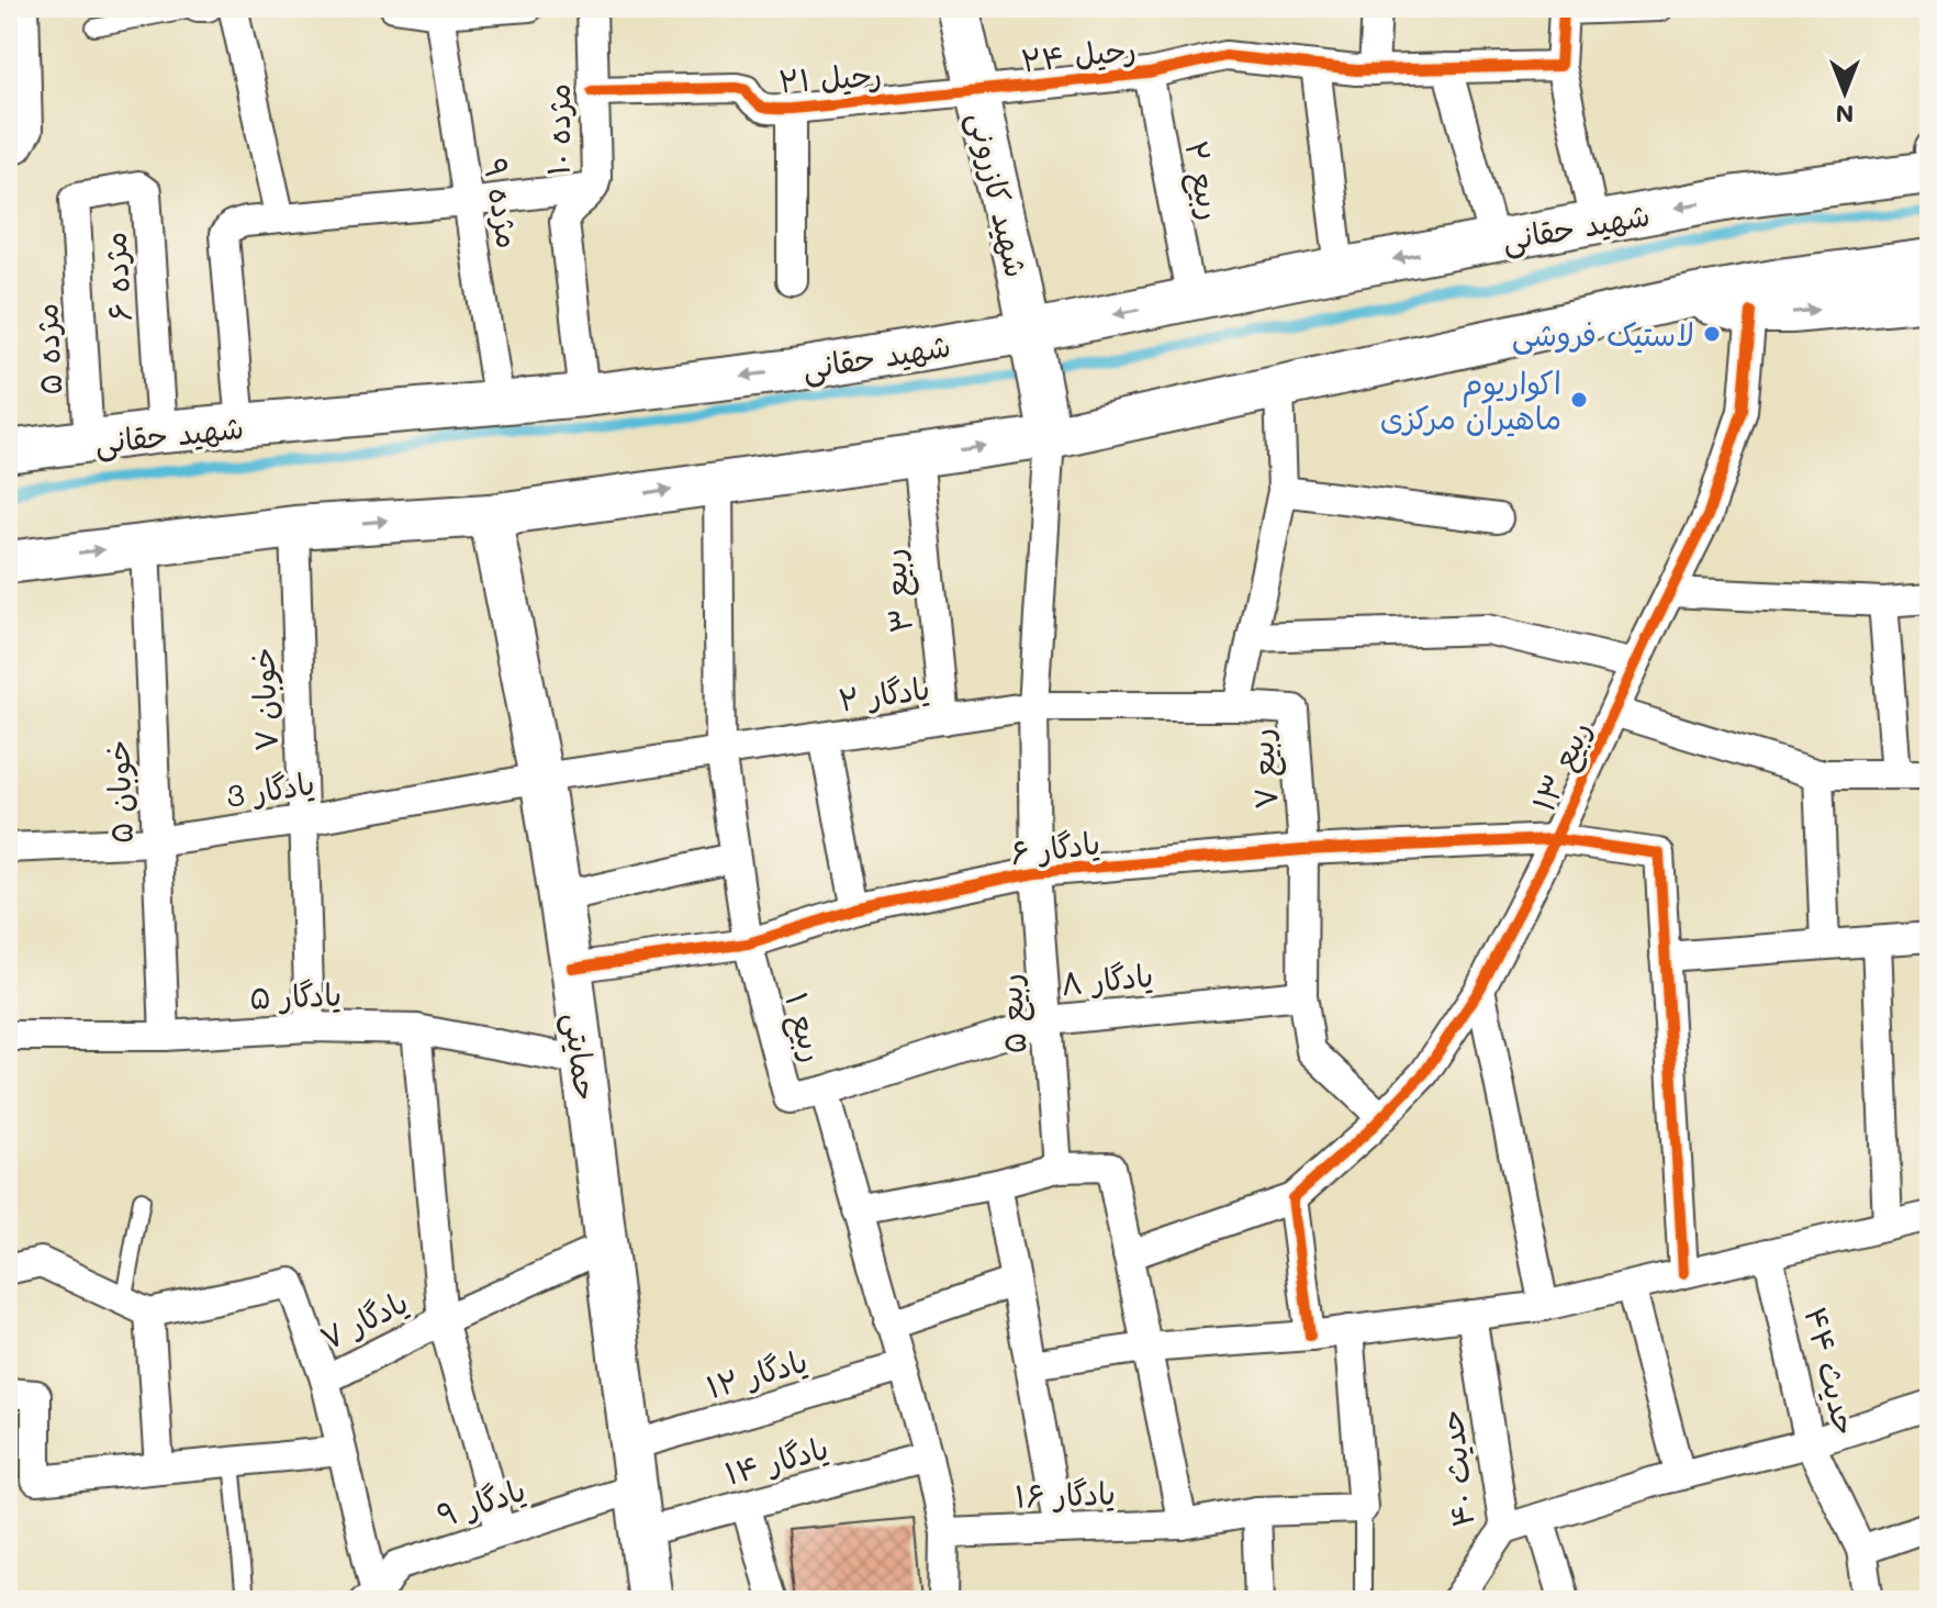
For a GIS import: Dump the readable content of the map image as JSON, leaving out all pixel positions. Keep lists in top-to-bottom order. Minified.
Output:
{"streets":{"main road":["شهید کازرونی","شهید حقانی","حمایتی"],"street":["رحیل ۲۴","رحیل ۲۱","مژده ۱۰","ربیع ۲","مژده ۹","مژده ۶","مژده ۵","ربیع ۳","یادگار ۲","خوبان ۷","ربیع ۱۳","ربیع ۷","یادگار 3","خوبان ۵","یادگار ۶","یادگار ۸","یادگار ۵","ربیع ۵","ربیع ۱","یادگار ۷","حدیث ۴۴","یادگار ۱۲","یادگار ۱۴","حدیث ۴۰","یادگار ۱۶","یادگار ۹"]},"crossings":[["رحیل ۲۴","رحیل ۲۱"],["رحیل ۲۴","ربیع ۲"],["رحیل ۲۴","شهید کازرونی"],["رحیل ۲۱","مژده ۱۰"],["رحیل ۲۱","شهید کازرونی"],["مژده ۱۰","شهید حقانی"],["ربیع ۲","شهید حقانی"],["شهید کازرونی","شهید حقانی"],["شهید کازرونی","ربیع ۵"],["مژده ۹","شهید حقانی"],["شهید حقانی","مژده ۶"],["شهید حقانی","مژده ۵"],["مژده ۶","مژده ۵"],["ربیع ۳","یادگار ۲"],["یادگار ۲","ربیع ۷"],["یادگار ۲","یادگار 3"],["یادگار ۲","ربیع ۵"],["یادگار ۲","ربیع ۱"],["یادگار ۲","حمایتی"],["خوبان ۷","یادگار 3"],["خوبان ۷","یادگار ۵"],["ربیع ۱۳","ربیع ۷"],["ربیع ۱۳","یادگار ۶"],["ربیع ۷","یادگار ۶"],["ربیع ۷","یادگار ۸"],["یادگار 3","خوبان ۵"],["یادگار 3","حمایتی"],["خوبان ۵","یادگار ۵"],["یادگار ۶","ربیع ۵"],["یادگار ۶","ربیع ۱"],["یادگار ۶","حمایتی"],["یادگار ۸","ربیع ۵"],["یادگار ۸","ربیع ۱"],["یادگار ۵","حمایتی"],["ربیع ۱","یادگار ۱۲"],["ربیع ۱","یادگار ۱۴"],["ربیع ۱","یادگار ۱۶"],["حمایتی","یادگار ۷"],["حمایتی","یادگار ۱۲"],["حمایتی","یادگار ۱۴"],["حمایتی","یادگار ۹"]],"places":["لاستیک فروشی","اکواریوم ماهیران مرکزی"],"north":"bottom"}
